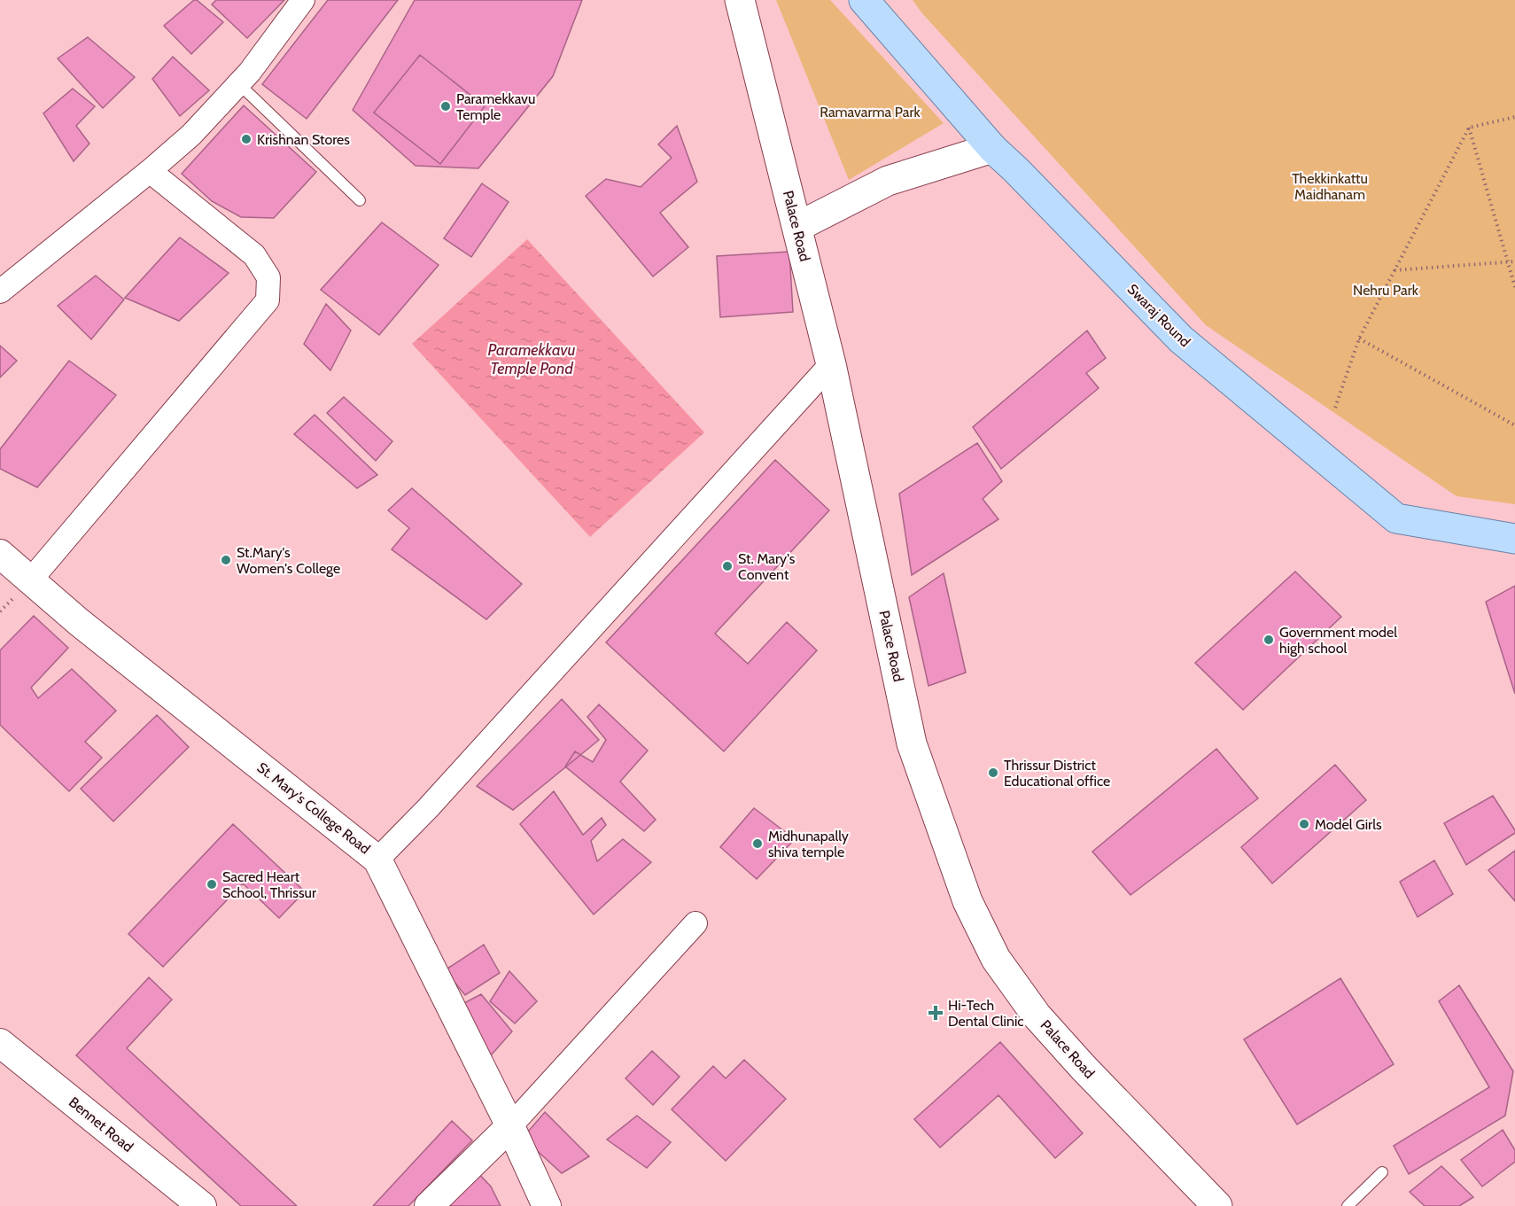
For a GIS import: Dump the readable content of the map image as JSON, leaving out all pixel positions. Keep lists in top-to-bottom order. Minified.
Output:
{"streets":{"main road":["Palace Road","Swaraj Round"],"street":["St. Mary's College Road","Bennet Road"]},"water":["Paramekkavu Temple Pond"],"parks":["Ramavarma Park","Thekkinkattu Maidhanam","Nehru Park"],"places":{"other":["Paramekkavu Temple","Krishnan Stores","St.Mary's Women's College","St. Mary's Convent","Government model high school","Thrissur District Educational office","Model Girls","Midhunapally shiva temple","Sacred Heart School, Thrissur"],"health":["Hi-Tech Dental Clinic"]}}
